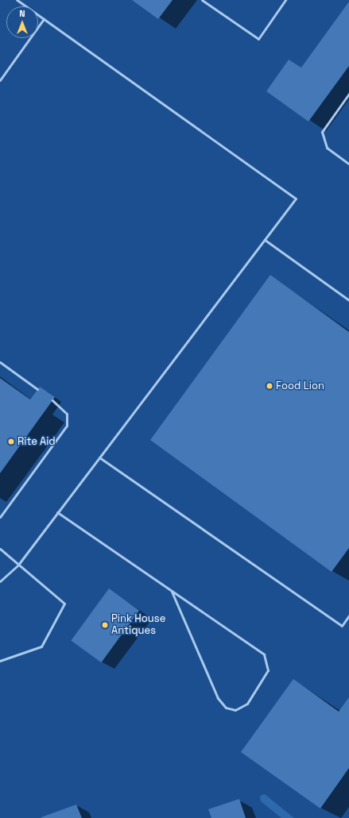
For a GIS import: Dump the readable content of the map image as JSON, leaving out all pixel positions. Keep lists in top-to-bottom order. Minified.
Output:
{"places":["Food Lion","Rite Aid","Pink House Antiques"],"north":"top"}
